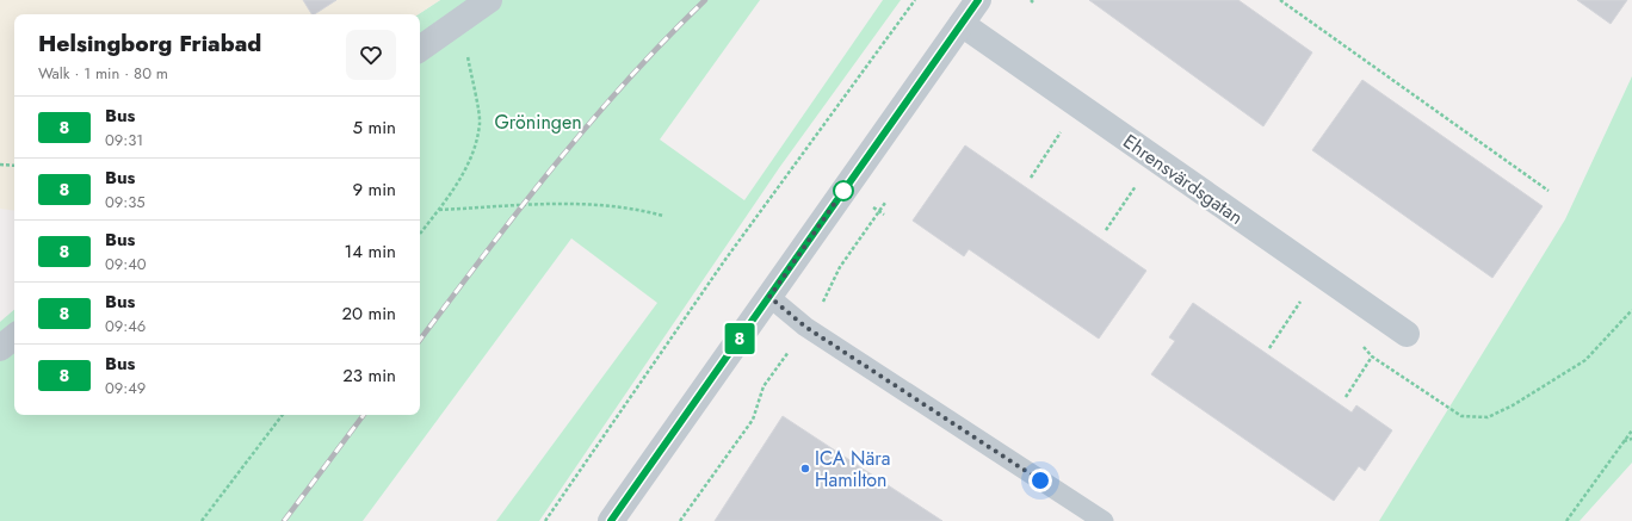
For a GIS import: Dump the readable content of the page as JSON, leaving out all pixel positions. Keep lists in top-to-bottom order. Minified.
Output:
{"streets":{"street":["Ehrensvärdsgatan"]},"parks":["Gröningen"],"places":["ICA Nära Hamilton"],"lines":["bus line 8"],"page":{"on_map":"8","heading":["Helsingborg Friabad","Walk · 1 min · 80 m"],"list":[{"mark":"8","name":"Bus","note":"09:31","value":"5 min"},{"mark":"8","name":"Bus","note":"09:35","value":"9 min"},{"mark":"8","name":"Bus","note":"09:40","value":"14 min"},{"mark":"8","name":"Bus","note":"09:46","value":"20 min"},{"mark":"8","name":"Bus","note":"09:49","value":"23 min"}]}}
